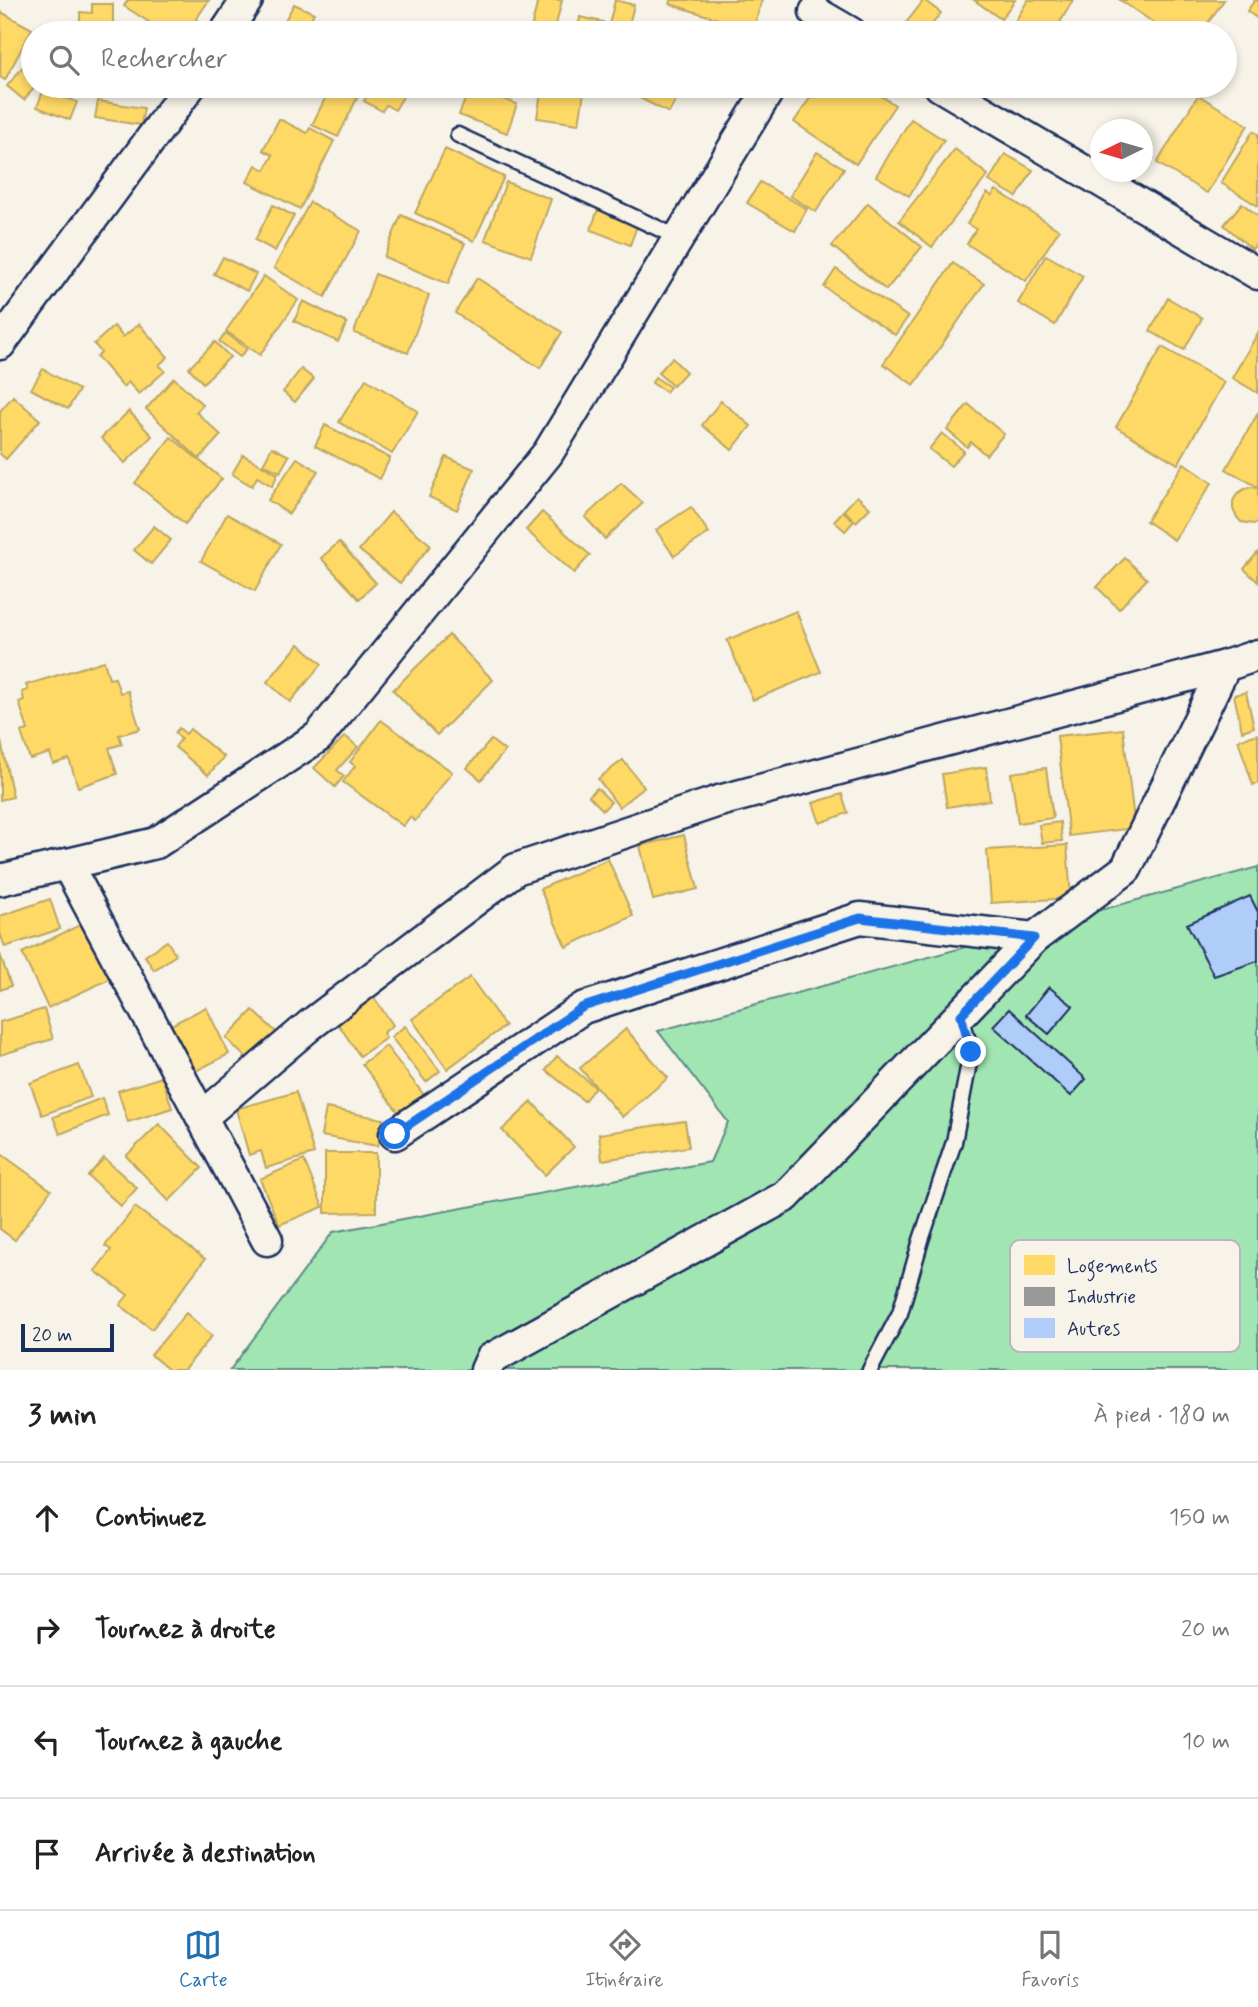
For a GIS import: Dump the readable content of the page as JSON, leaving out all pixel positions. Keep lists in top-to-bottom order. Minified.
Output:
{"legend":["Logements","Industrie","Autres"],"scale_bar":"20 m","north":"left","page":{"search":"Rechercher","scale":"20 m","heading":["3 min","À pied · 180 m"],"list":[["Continuez","150 m"],["Tournez à droite","20 m"],["Tournez à gauche","10 m"],"Arrivée à destination"],"nav":["Carte","Itinéraire","Favoris"]}}
